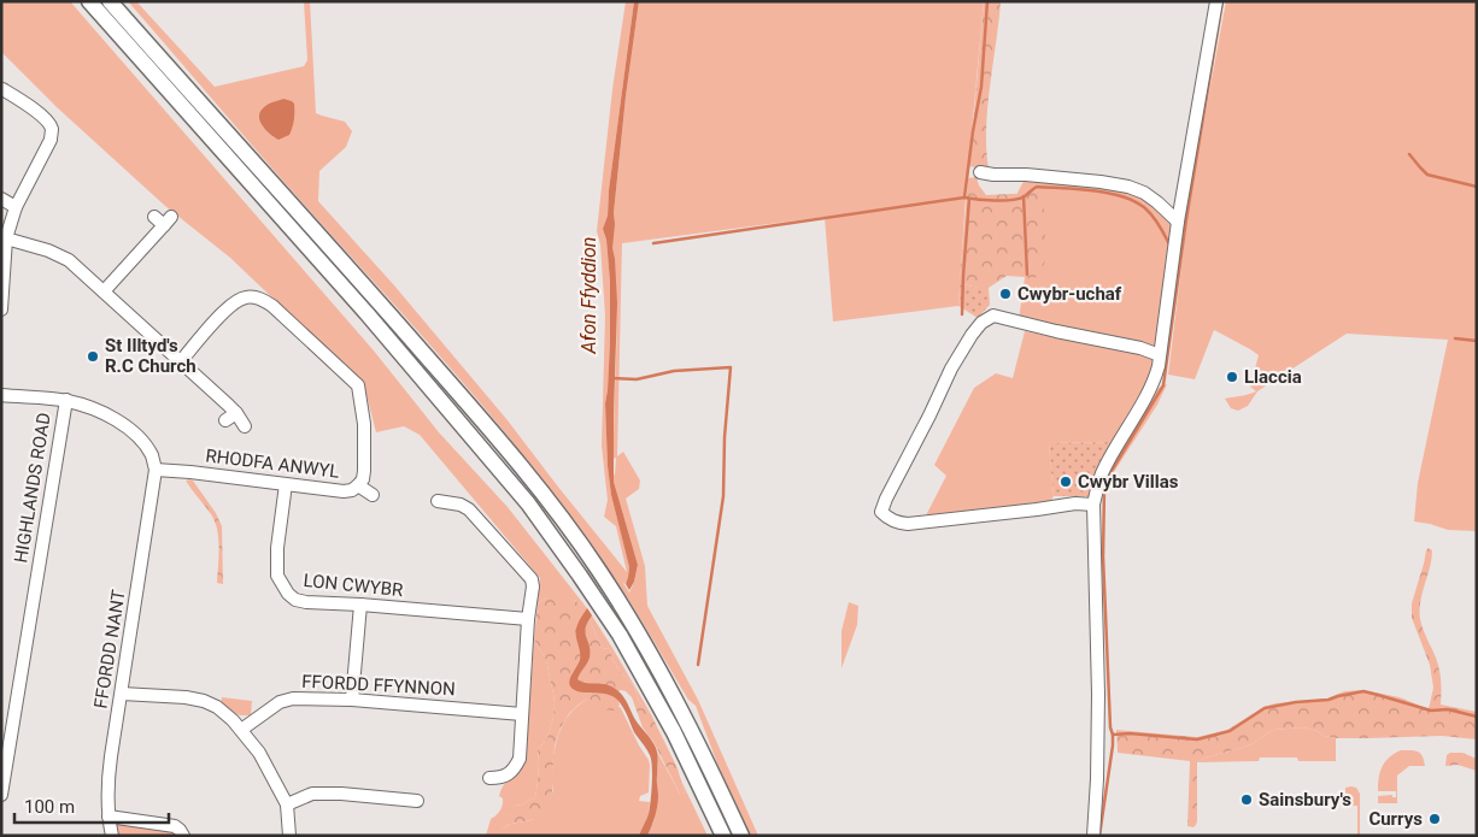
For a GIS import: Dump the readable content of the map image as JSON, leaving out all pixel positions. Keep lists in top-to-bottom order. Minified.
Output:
{"streets":{"street":["RHODFA ANWYL","HIGHLANDS ROAD","LON CWYBR","FFORDD NANT","FFORDD FFYNNON"]},"crossings":[["RHODFA ANWYL","LON CWYBR"],["RHODFA ANWYL","FFORDD NANT"]],"water":["Afon Ffyddion"],"places":["Cwybr-uchaf","St Illtyd's R.C Church","Llaccia","Cwybr Villas","Sainsbury's","Currys"],"scale_bar":"100 m"}
